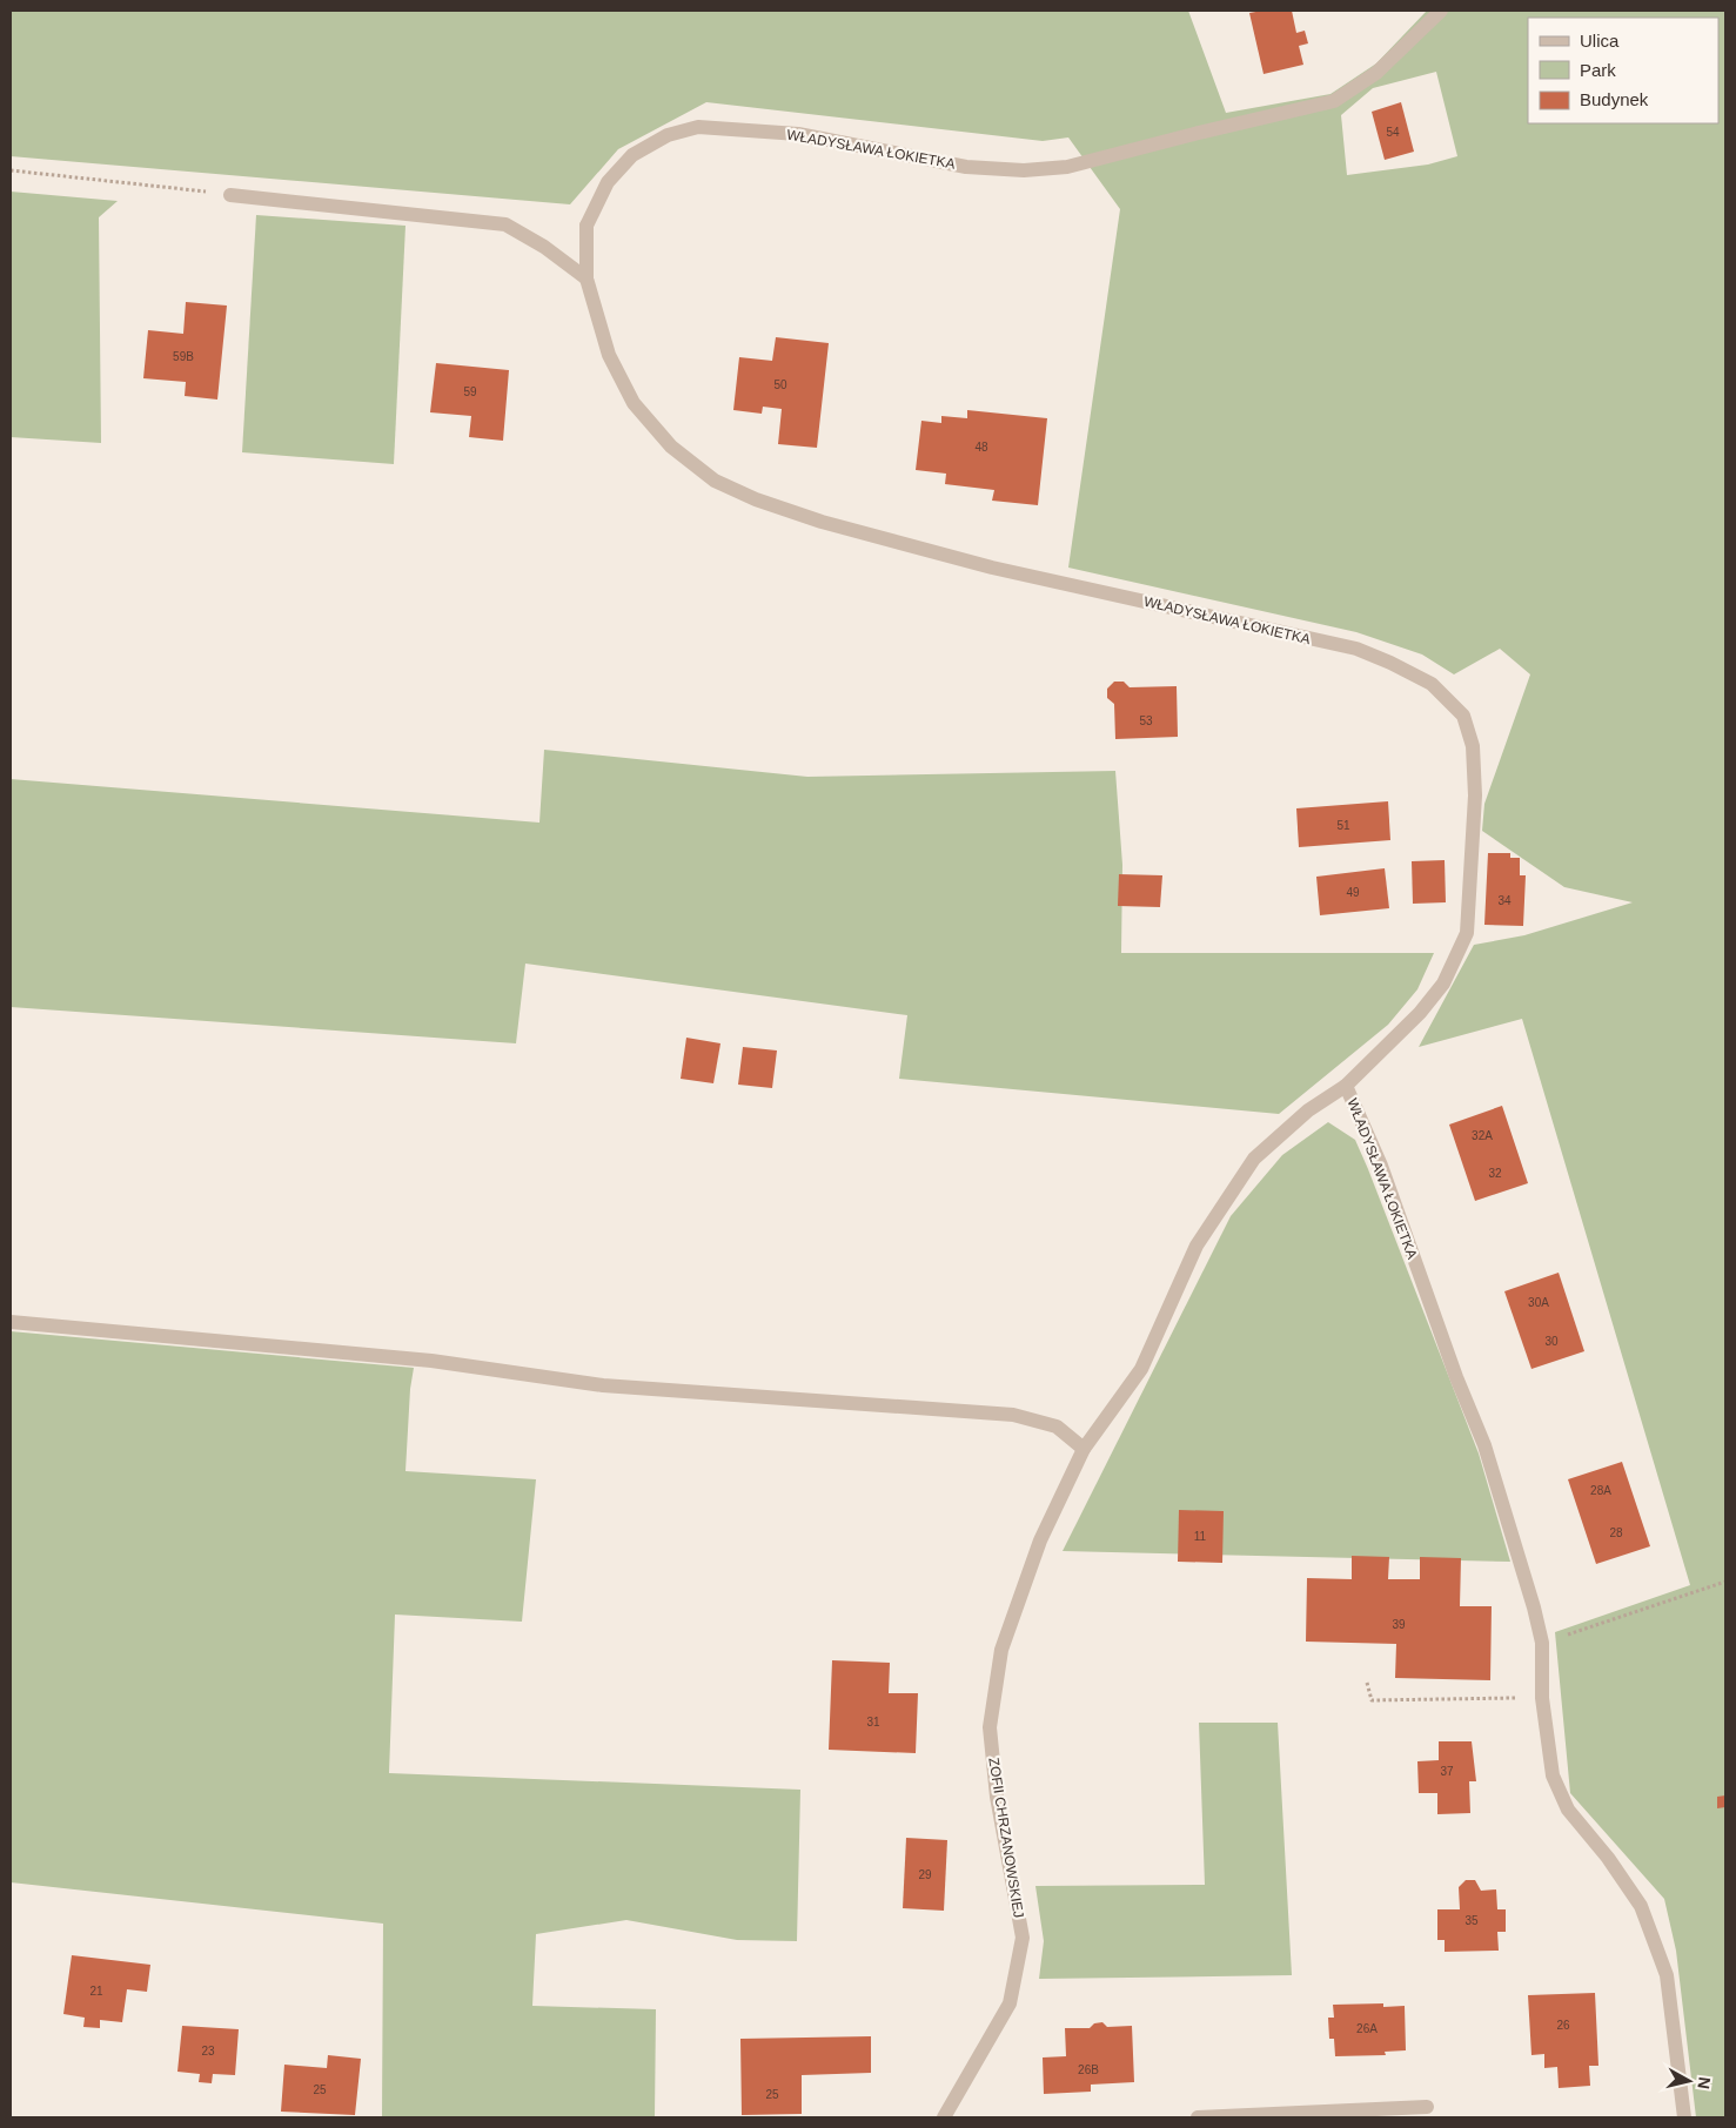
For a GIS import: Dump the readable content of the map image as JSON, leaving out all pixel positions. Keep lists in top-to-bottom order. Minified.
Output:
{"streets":{"street":["WŁADYSŁAWA ŁOKIETKA","ZOFII CHRZANOWSKIEJ"]},"crossings":[["WŁADYSŁAWA ŁOKIETKA","ZOFII CHRZANOWSKIEJ"]],"house_numbers":["54","59B","50","59","48","53","51","49","34","32A","32","30A","30","28A","28","11","39","31","37","29","35","21","26","26A","23","26B","25","25"],"legend":["Ulica","Park","Budynek"],"north":"right"}
